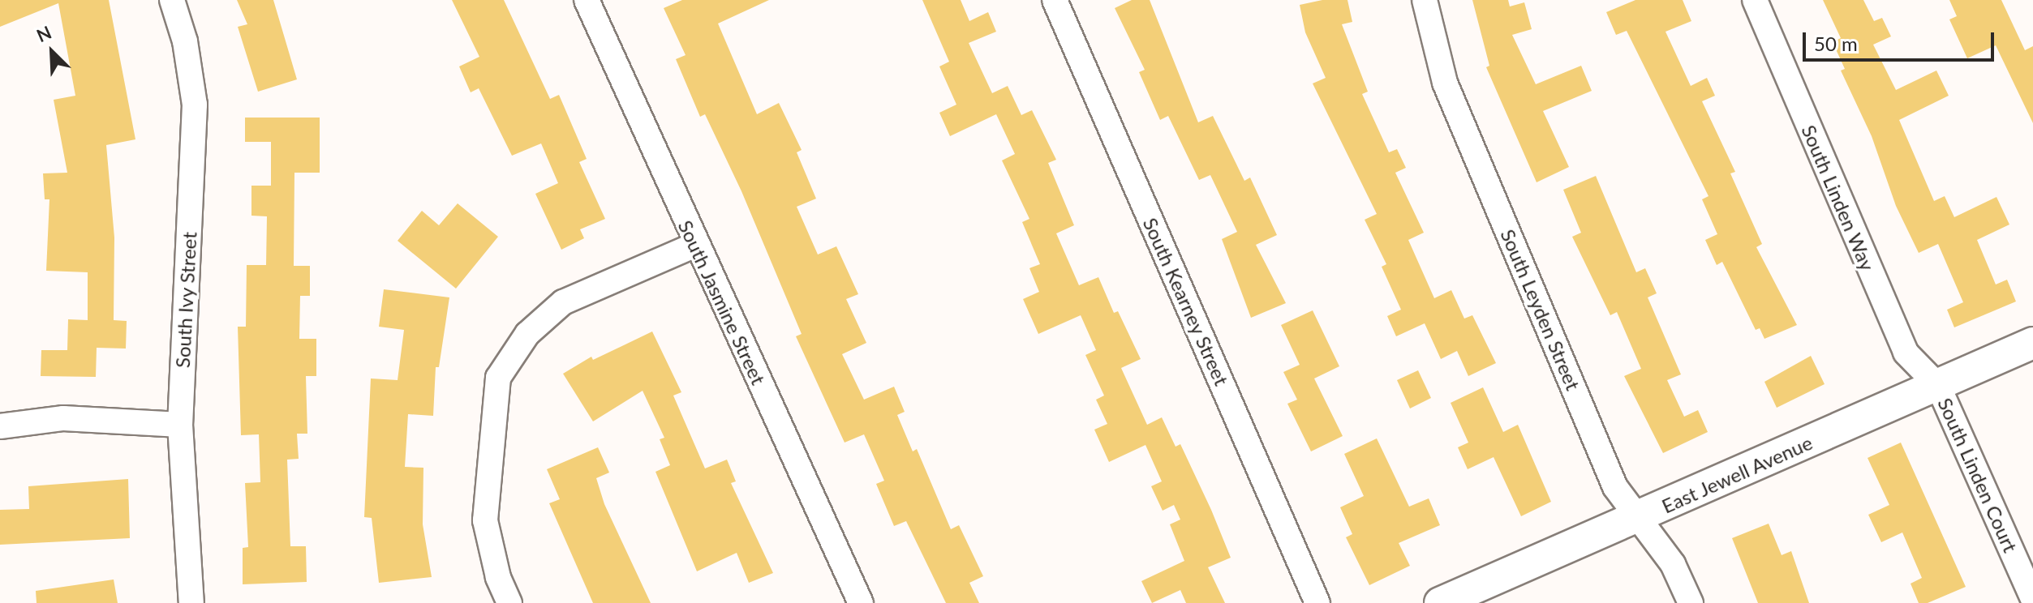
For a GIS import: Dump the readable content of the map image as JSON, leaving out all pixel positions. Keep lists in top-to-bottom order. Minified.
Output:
{"streets":{"street":["South Linden Way","South Ivy Street","South Kearney Street","South Jasmine Street","South Leyden Street","East Jewell Avenue","South Linden Court"]},"crossings":[["South Linden Way","East Jewell Avenue"],["South Linden Way","South Linden Court"],["South Leyden Street","East Jewell Avenue"],["East Jewell Avenue","South Linden Court"]],"scale_bar":"50 m","north":"top left"}
